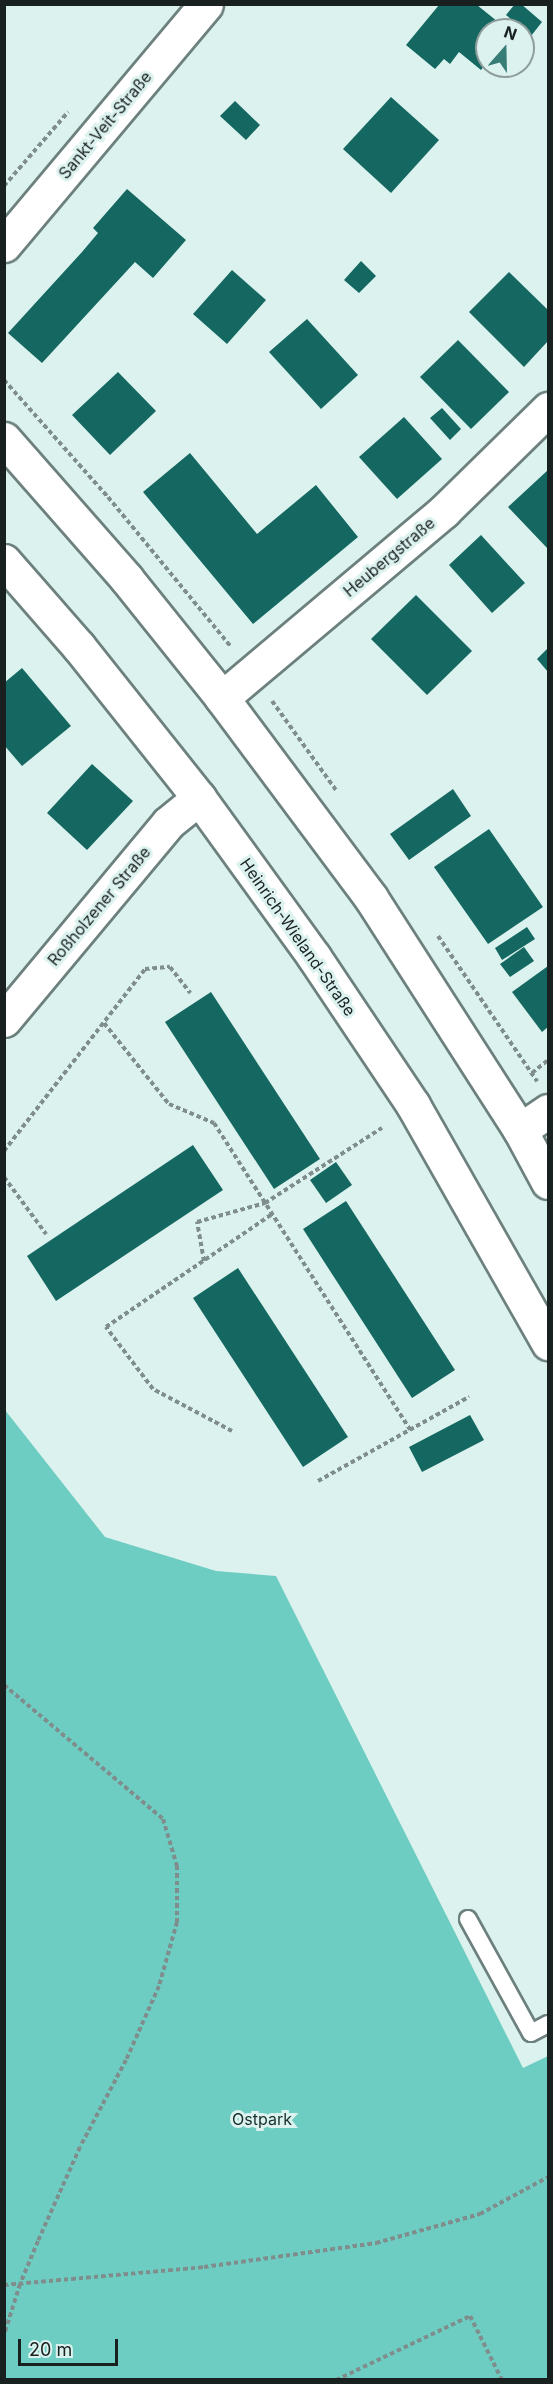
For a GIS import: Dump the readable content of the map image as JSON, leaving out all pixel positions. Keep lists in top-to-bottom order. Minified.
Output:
{"streets":{"main road":["Sankt-Veit-Straße","Heubergstraße","Roßholzener Straße","Heinrich-Wieland-Straße"]},"crossings":[["Roßholzener Straße","Heinrich-Wieland-Straße"]],"parks":["Ostpark"],"scale_bar":"20 m","north":"top"}
